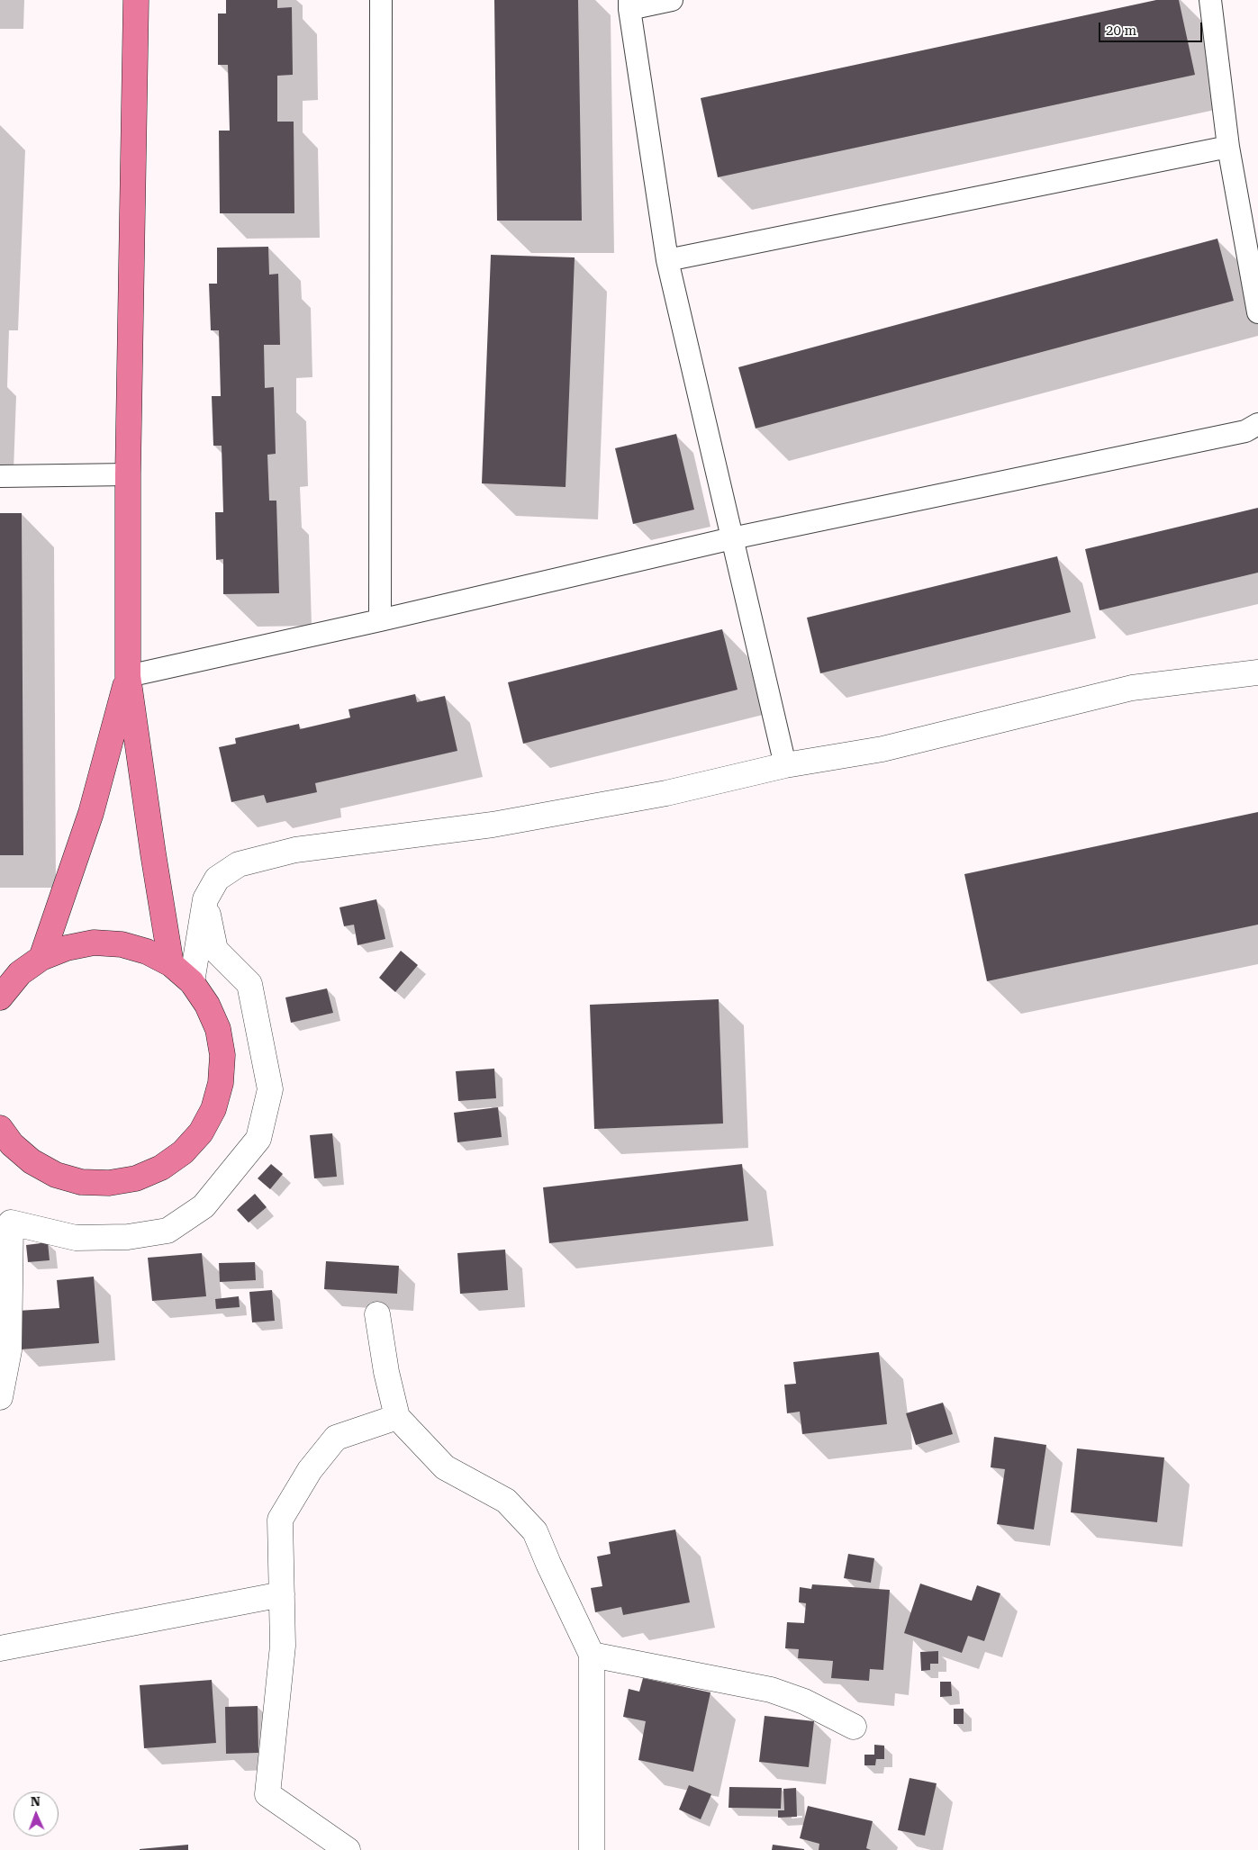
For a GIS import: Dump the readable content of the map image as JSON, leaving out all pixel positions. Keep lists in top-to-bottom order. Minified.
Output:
{"scale_bar":"20 m","north":"top"}
